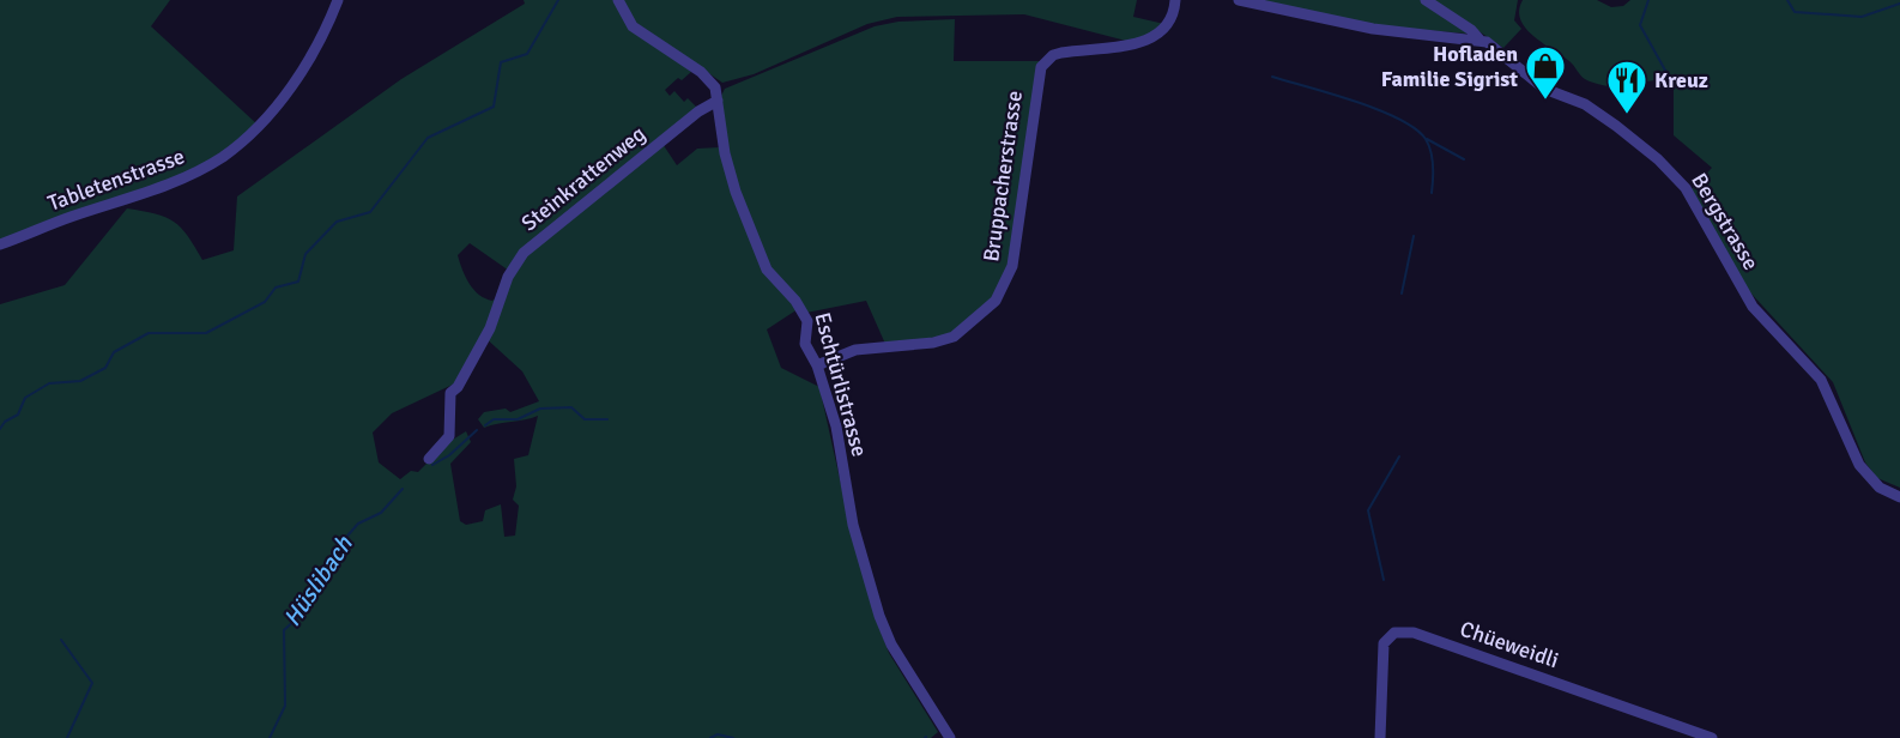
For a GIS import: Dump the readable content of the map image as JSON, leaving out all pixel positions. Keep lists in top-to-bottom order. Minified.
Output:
{"streets":{"street":["Bruppacherstrasse","Steinkrattenweg","Tabletenstrasse","Bergstrasse","Eschtürlistrasse","Chüeweidli"]},"crossings":[["Bruppacherstrasse","Eschtürlistrasse"],["Steinkrattenweg","Eschtürlistrasse"]],"water":["Hüslibach"],"places":{"shop":["Hofladen Familie Sigrist"],"restaurant":["Kreuz"]}}
